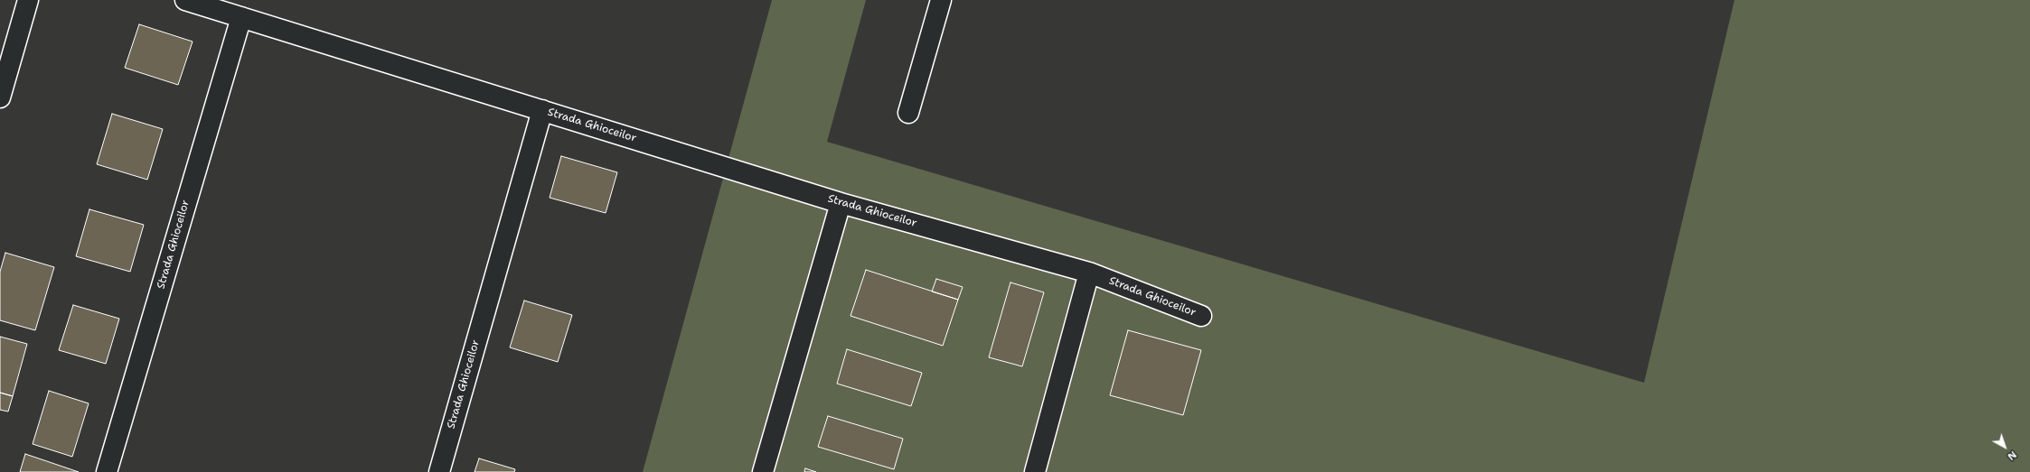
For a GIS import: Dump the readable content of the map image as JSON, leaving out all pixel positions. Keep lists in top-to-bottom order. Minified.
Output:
{"streets":{"street":["Strada Ghioceilor"]},"north":"bottom right"}
